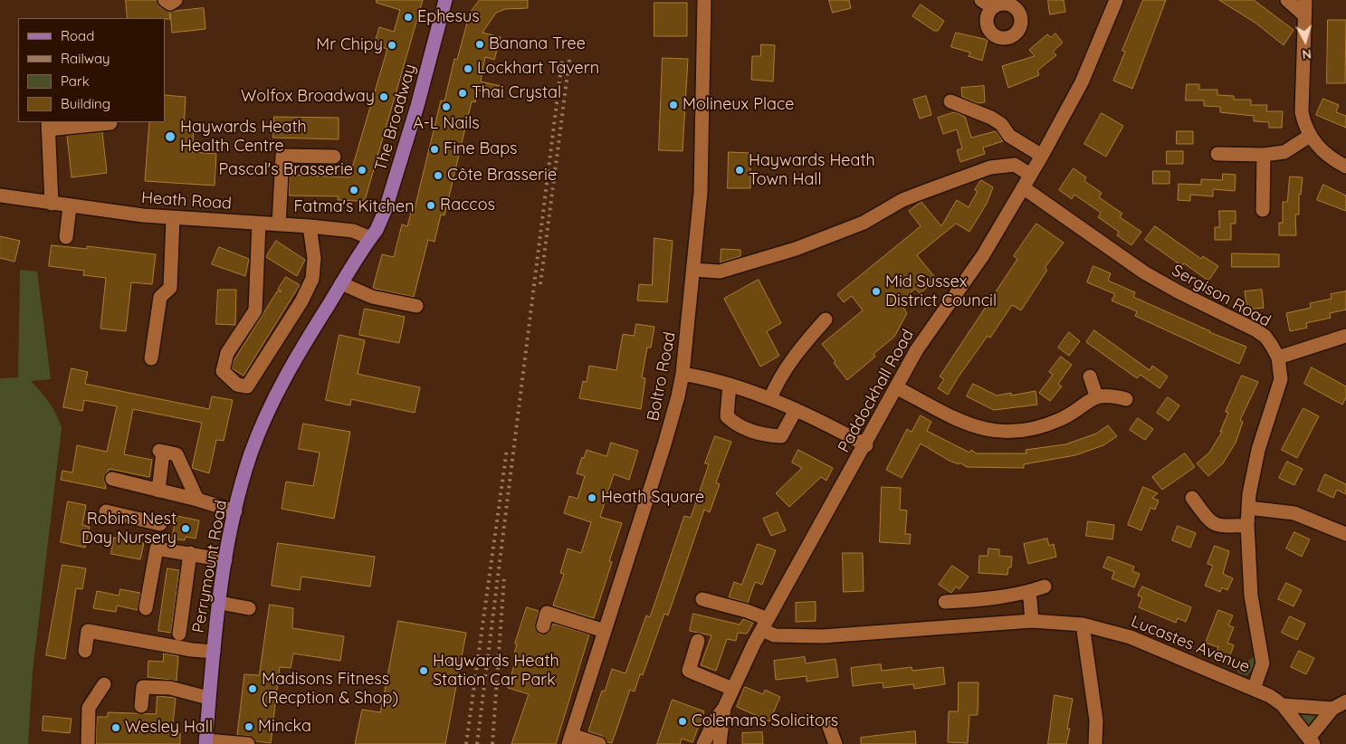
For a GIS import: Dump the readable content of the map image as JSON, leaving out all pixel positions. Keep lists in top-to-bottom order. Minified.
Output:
{"streets":{"main road":["The Broadway","Perrymount Road"],"street":["Heath Road","Sergison Road","Boltro Road","Paddockhall Road","Lucastes Avenue"]},"crossings":[["The Broadway","Heath Road"],["The Broadway","Perrymount Road"],["Heath Road","Perrymount Road"],["Sergison Road","Paddockhall Road"],["Sergison Road","Lucastes Avenue"],["Paddockhall Road","Lucastes Avenue"]],"places":["Ephesus","Banana Tree","Mr Chipy","Lockhart Tavern","Thai Crystal","Wolfox Broadway","Molineux Place","A-L Nails","Haywards Heath Health Centre","Fine Baps","Pascal's Brasserie","Haywards Heath Town Hall","Côte Brasserie","Fatma's Kitchen","Raccos","Mid Sussex District Council","Heath Square","Robins Nest Day Nursery","Haywards Heath Station Car Park","Madisons Fitness (Recption & Shop)","Colemans Solicitors","Mincka","Wesley Hall"],"legend":["Road","Railway","Park","Building"],"north":"bottom"}
